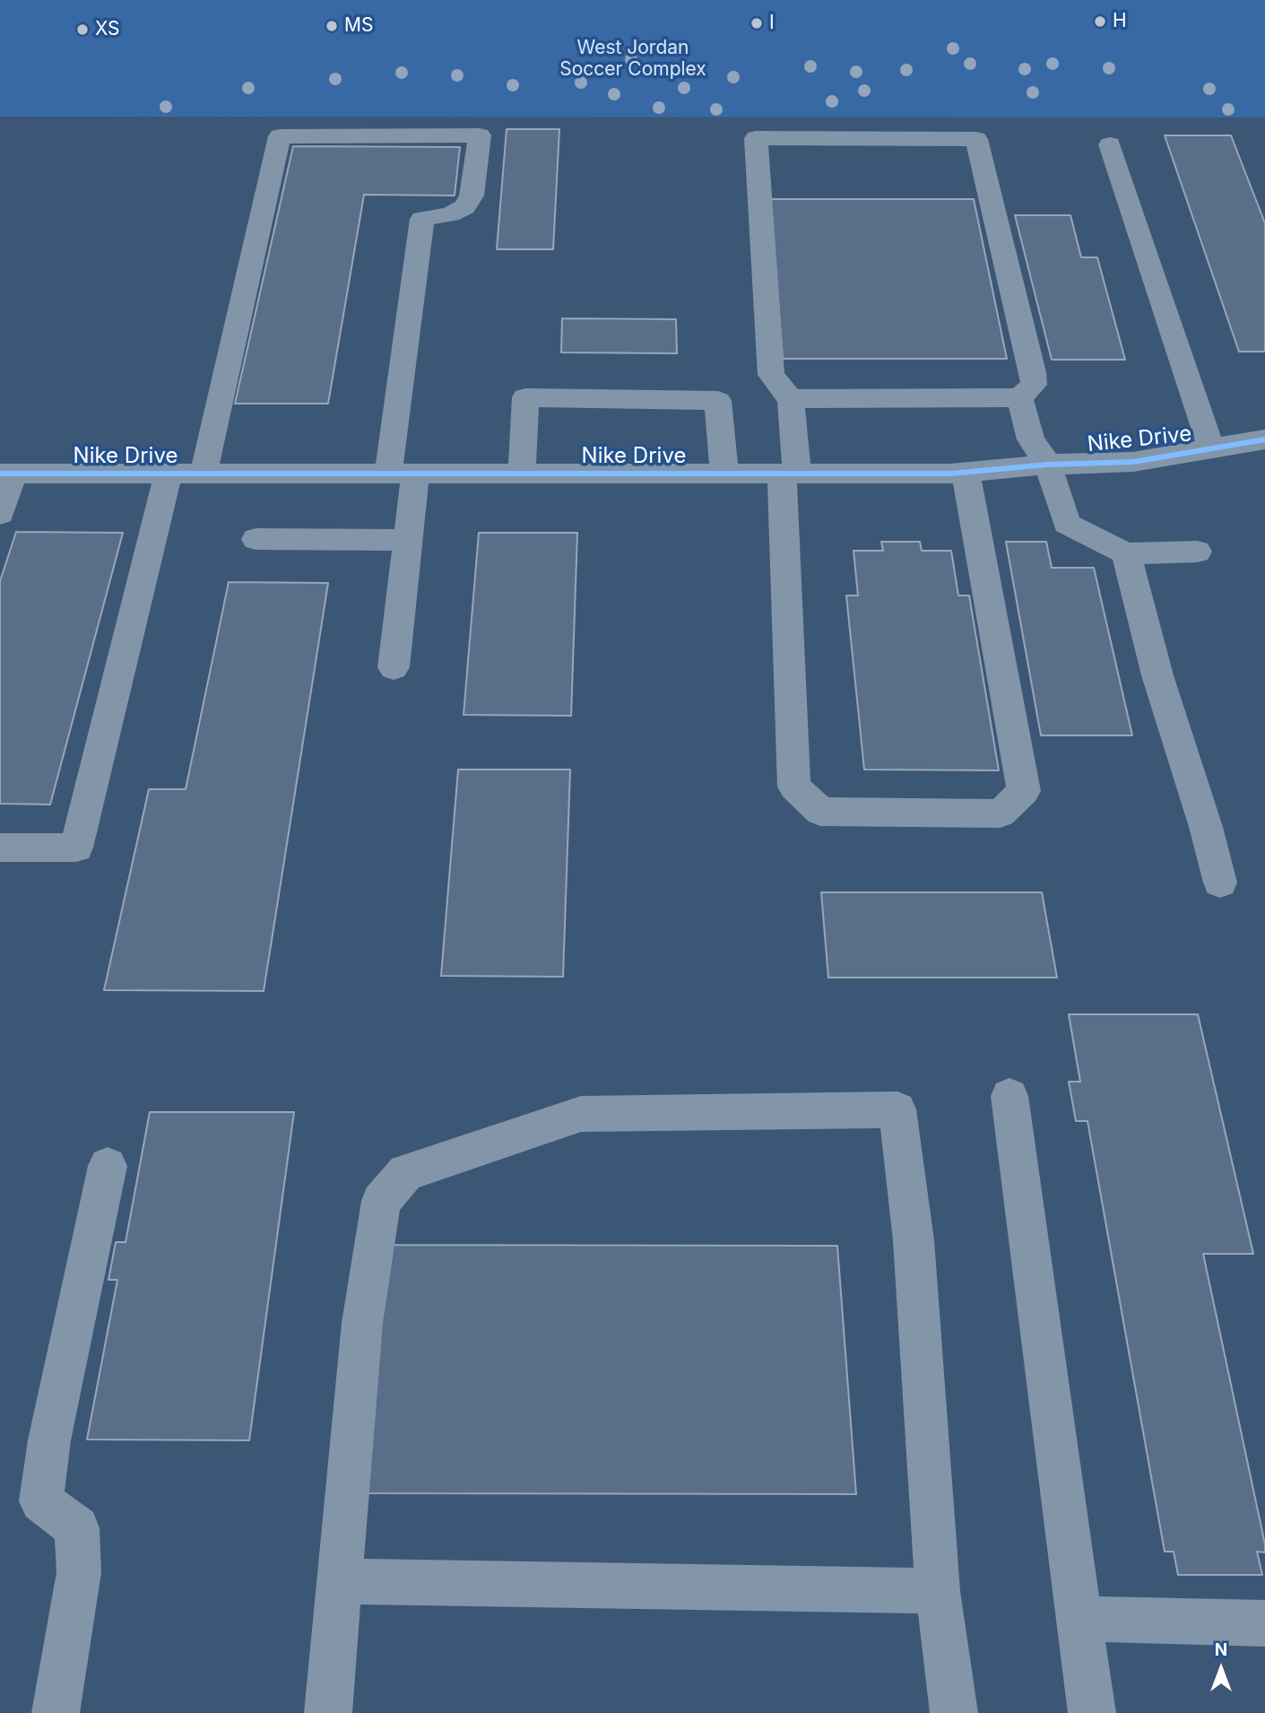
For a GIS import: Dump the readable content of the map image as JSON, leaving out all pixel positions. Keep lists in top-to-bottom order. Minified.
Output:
{"streets":{"street":["Nike Drive"]},"parks":["West Jordan Soccer Complex"],"places":["H","I","MS","XS"],"north":"top"}
